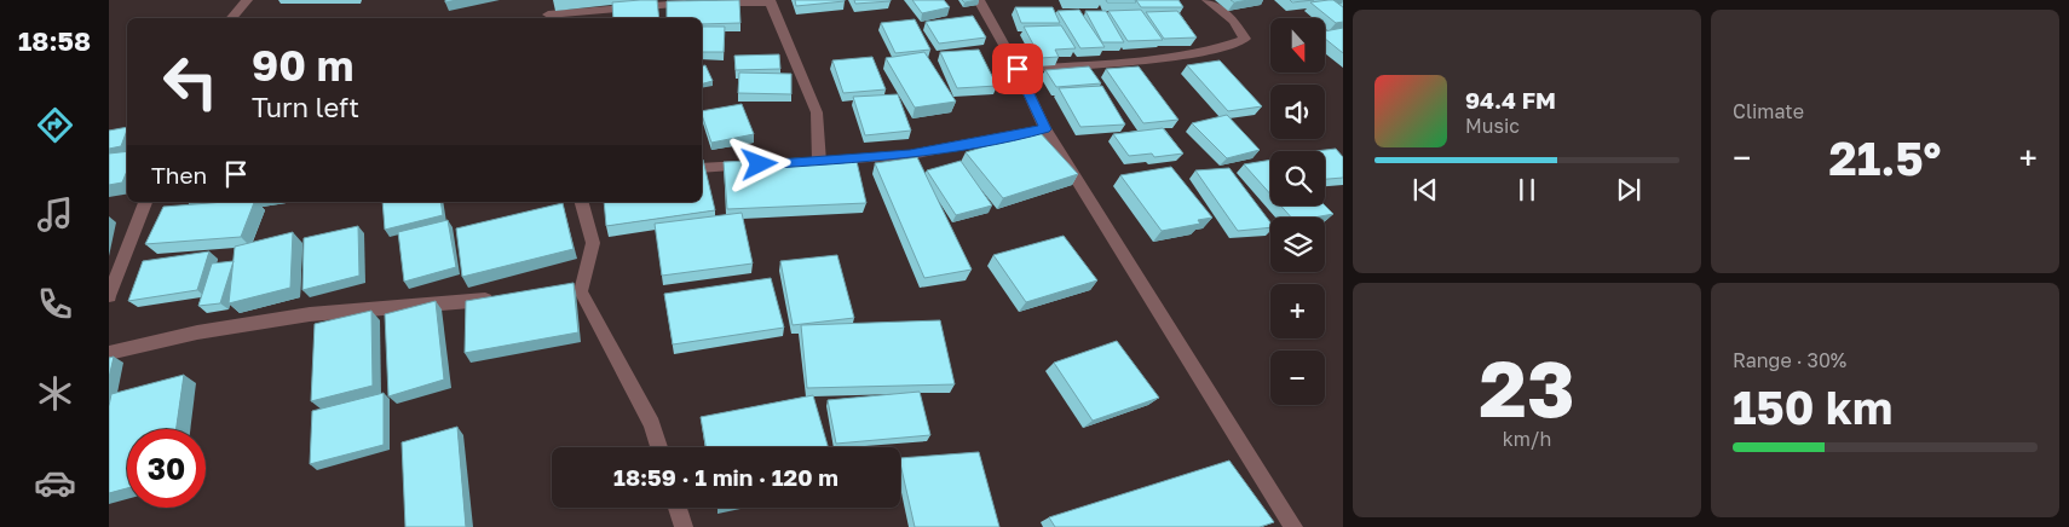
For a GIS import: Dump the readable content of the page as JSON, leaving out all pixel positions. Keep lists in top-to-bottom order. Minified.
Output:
{"north":"bottom","page":{"tabs":"18:58","tile":["Climate",["23","km/h"],["Range · 30%","150 km"]],"map_buttons":["+","−"],"turn":["90 m","Turn left"],"song":["94.4 FM","Music"],"heat":["−","21.5°","+"],"then":"Then","limit":"30","trip":"18:59 · 1 min · 120 m"}}
